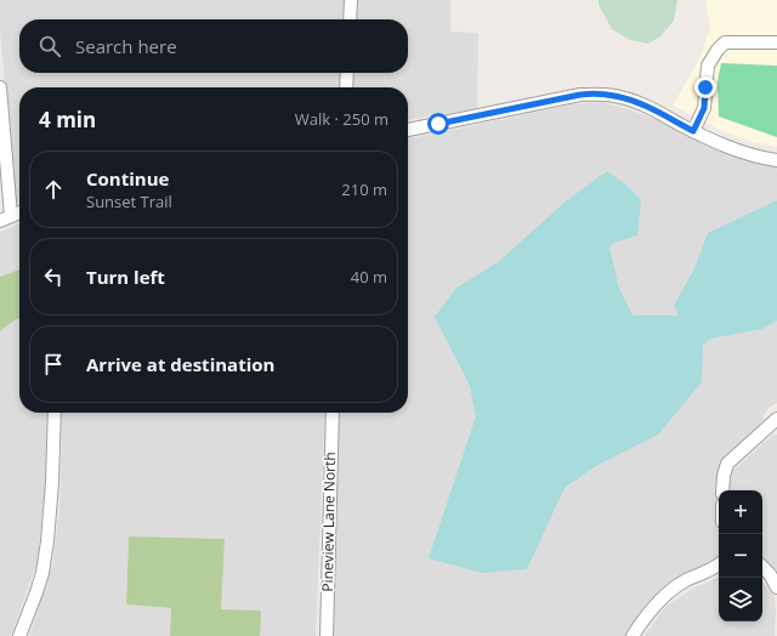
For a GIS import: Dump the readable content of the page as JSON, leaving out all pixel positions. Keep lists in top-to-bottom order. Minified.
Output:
{"streets":{"street":["Pineview Lane North"]},"page":{"search":"Search here","heading":["4 min","Walk · 250 m"],"list":[["Continue","Sunset Trail","210 m"],["Turn left","40 m"],"Arrive at destination"],"map_buttons":["+","−"]}}
